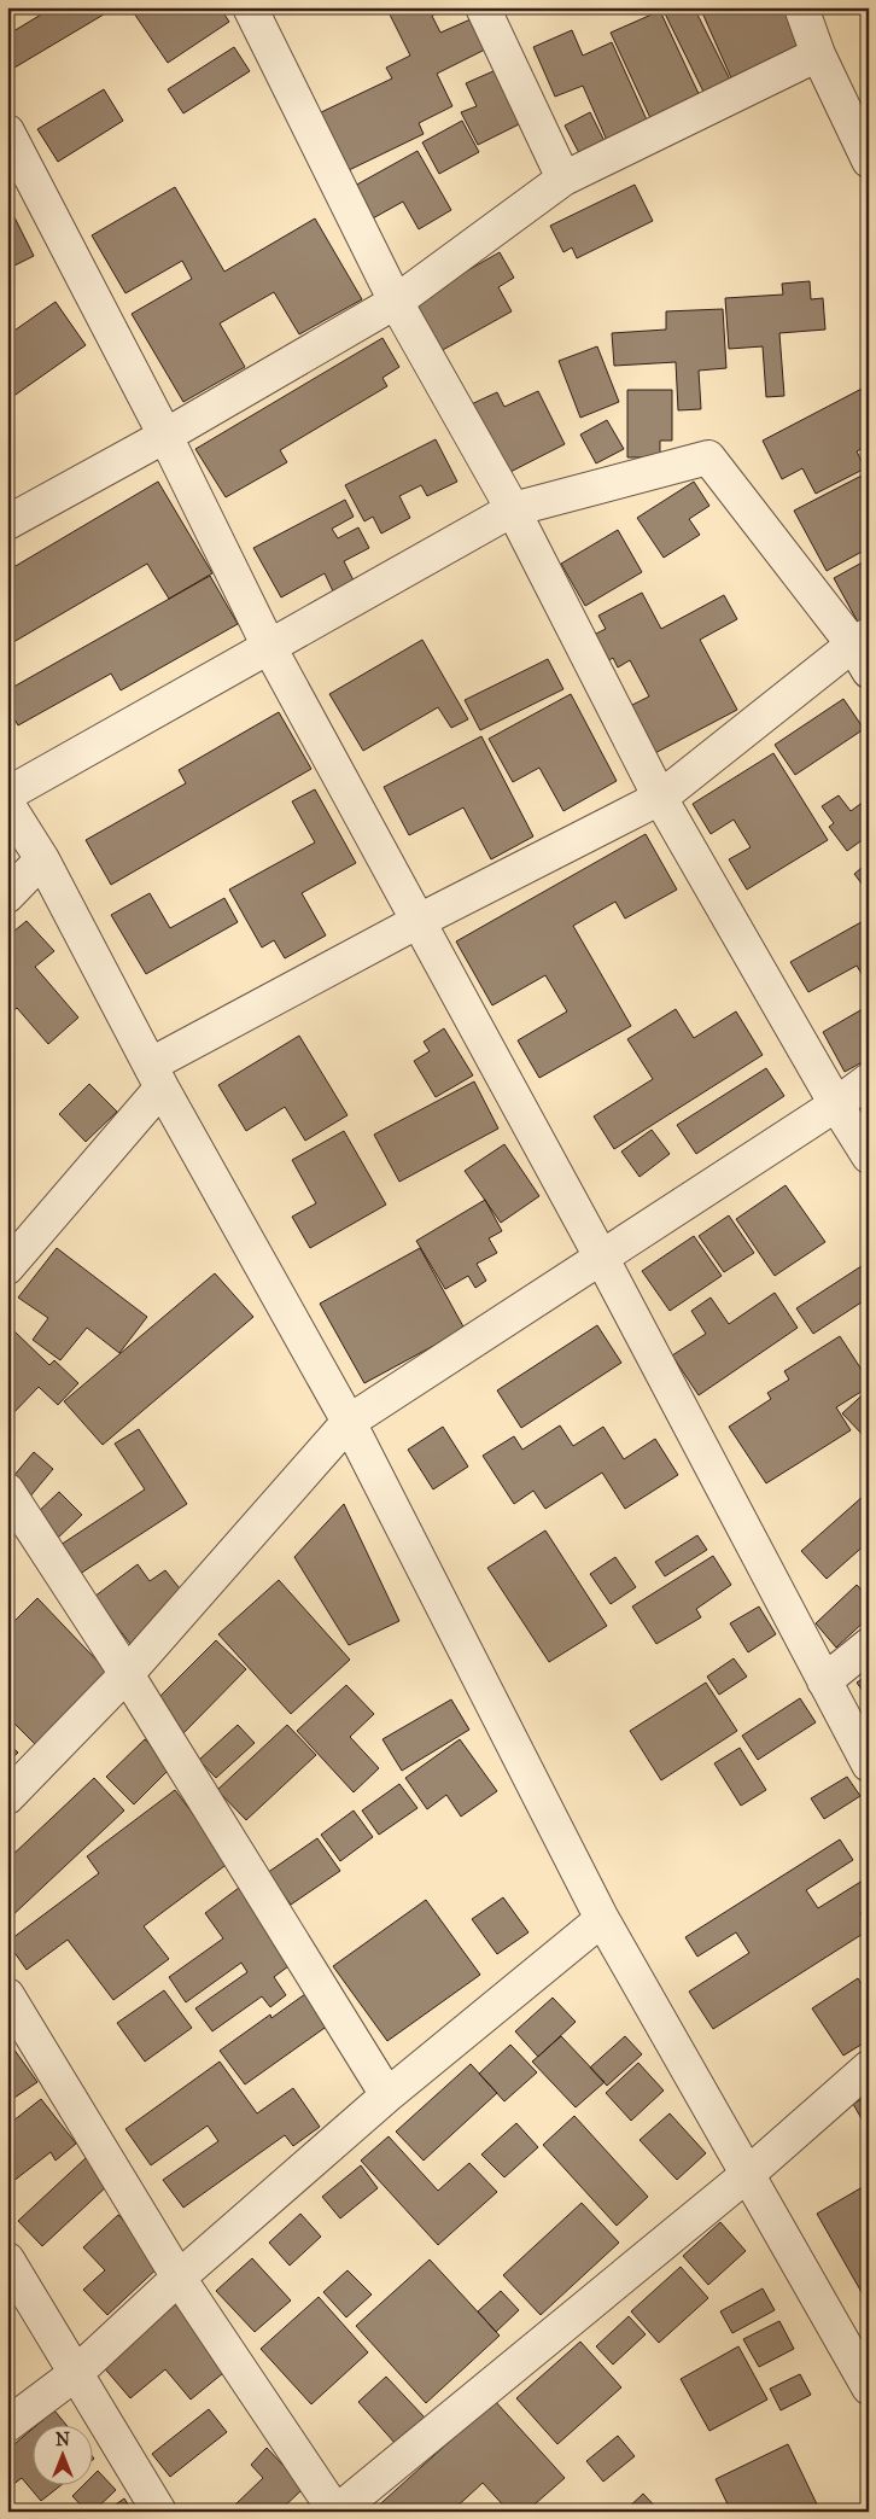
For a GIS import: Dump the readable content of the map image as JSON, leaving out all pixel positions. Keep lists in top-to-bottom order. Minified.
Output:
{"north":"top"}
